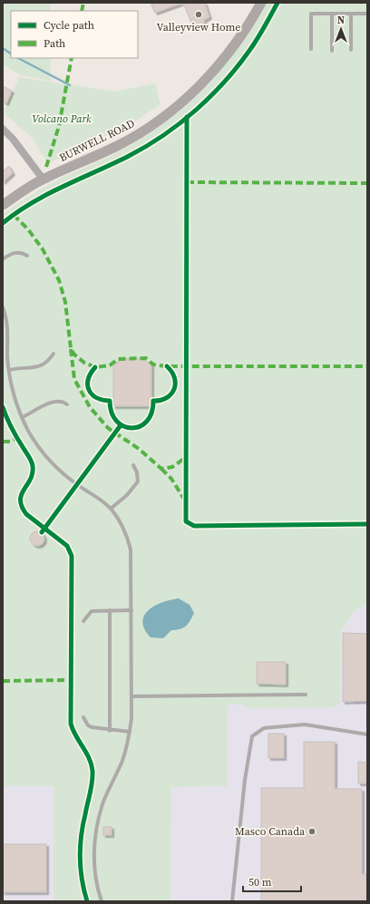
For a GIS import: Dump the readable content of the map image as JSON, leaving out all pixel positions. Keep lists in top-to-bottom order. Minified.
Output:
{"streets":{"main road":["BURWELL ROAD"]},"parks":["Volcano Park"],"places":["Valleyview Home","Masco Canada"],"legend":["Cycle path","Path"],"scale_bar":"50 m","north":"top"}
